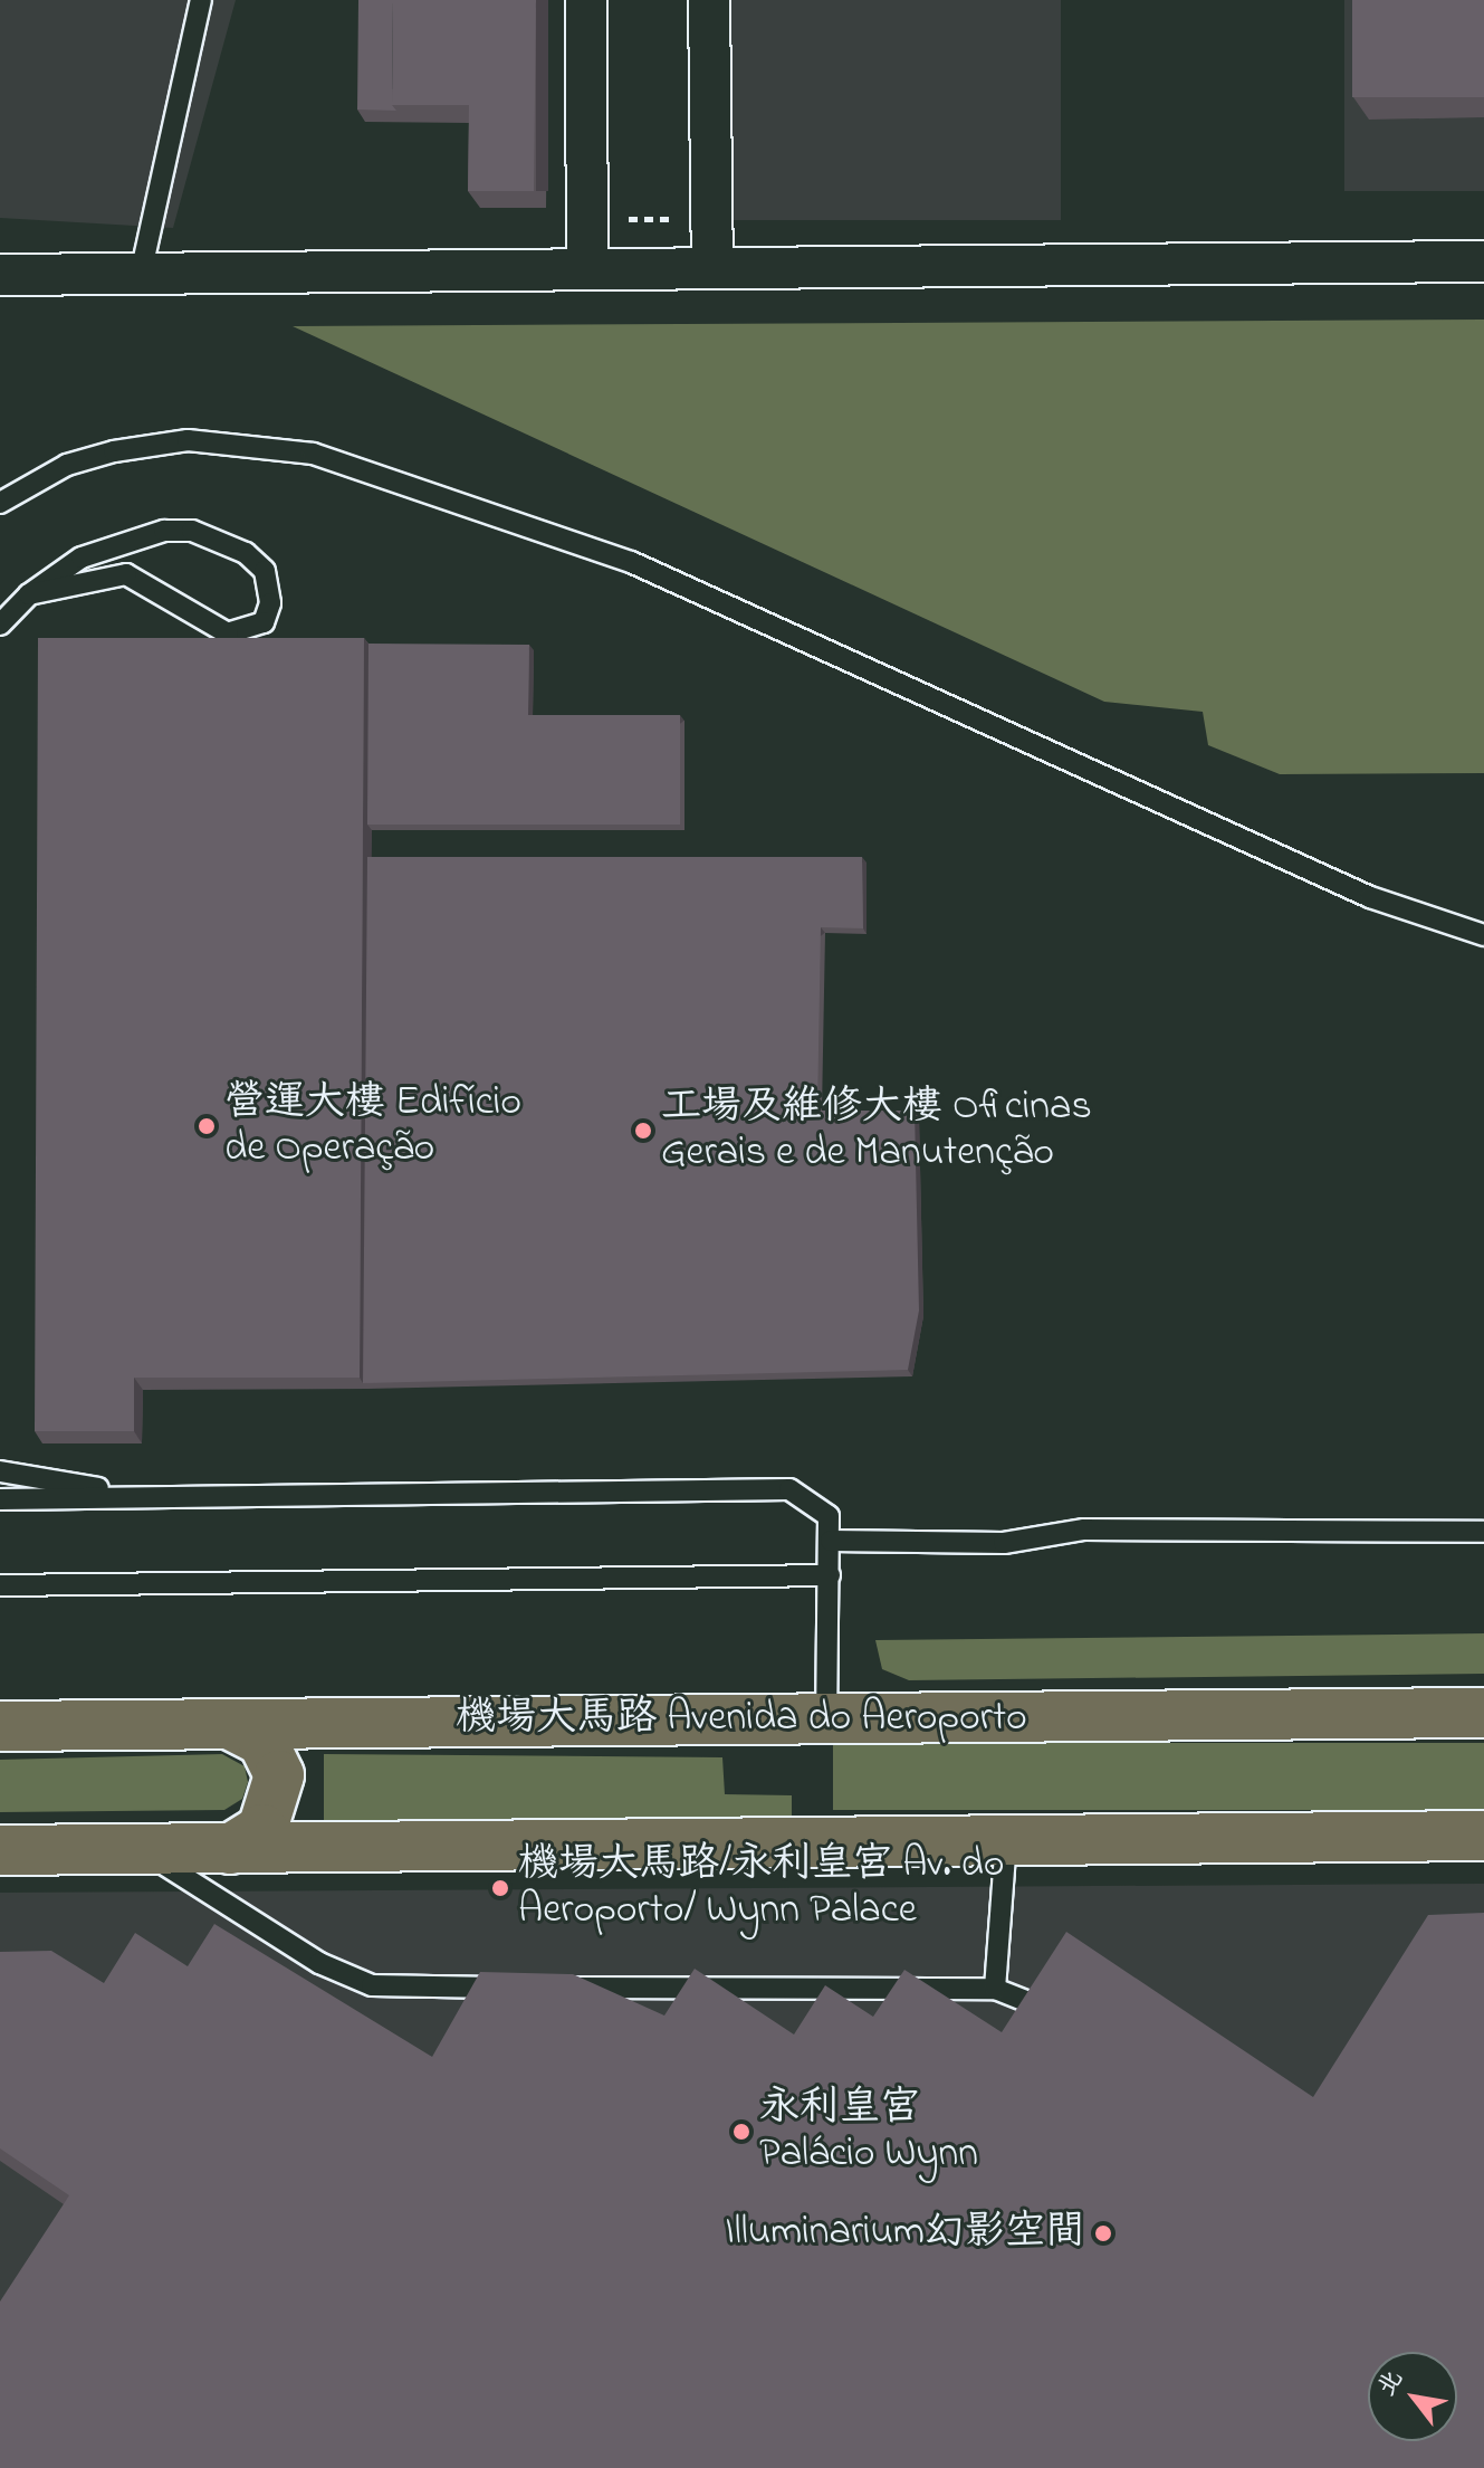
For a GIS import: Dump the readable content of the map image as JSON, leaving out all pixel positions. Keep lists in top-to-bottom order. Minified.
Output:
{"streets":{"main road":["機場大馬路 Avenida do Aeroporto"]},"places":["營運大樓 Edifício de Operação","工場及維修大樓 Oficinas Gerais e de Manutenção","機場大馬路/永利皇宮 Av. do Aeroporto/ Wynn Palace","永利皇宮 Palácio Wynn","Illuminarium幻影空間"],"north":"top left"}
